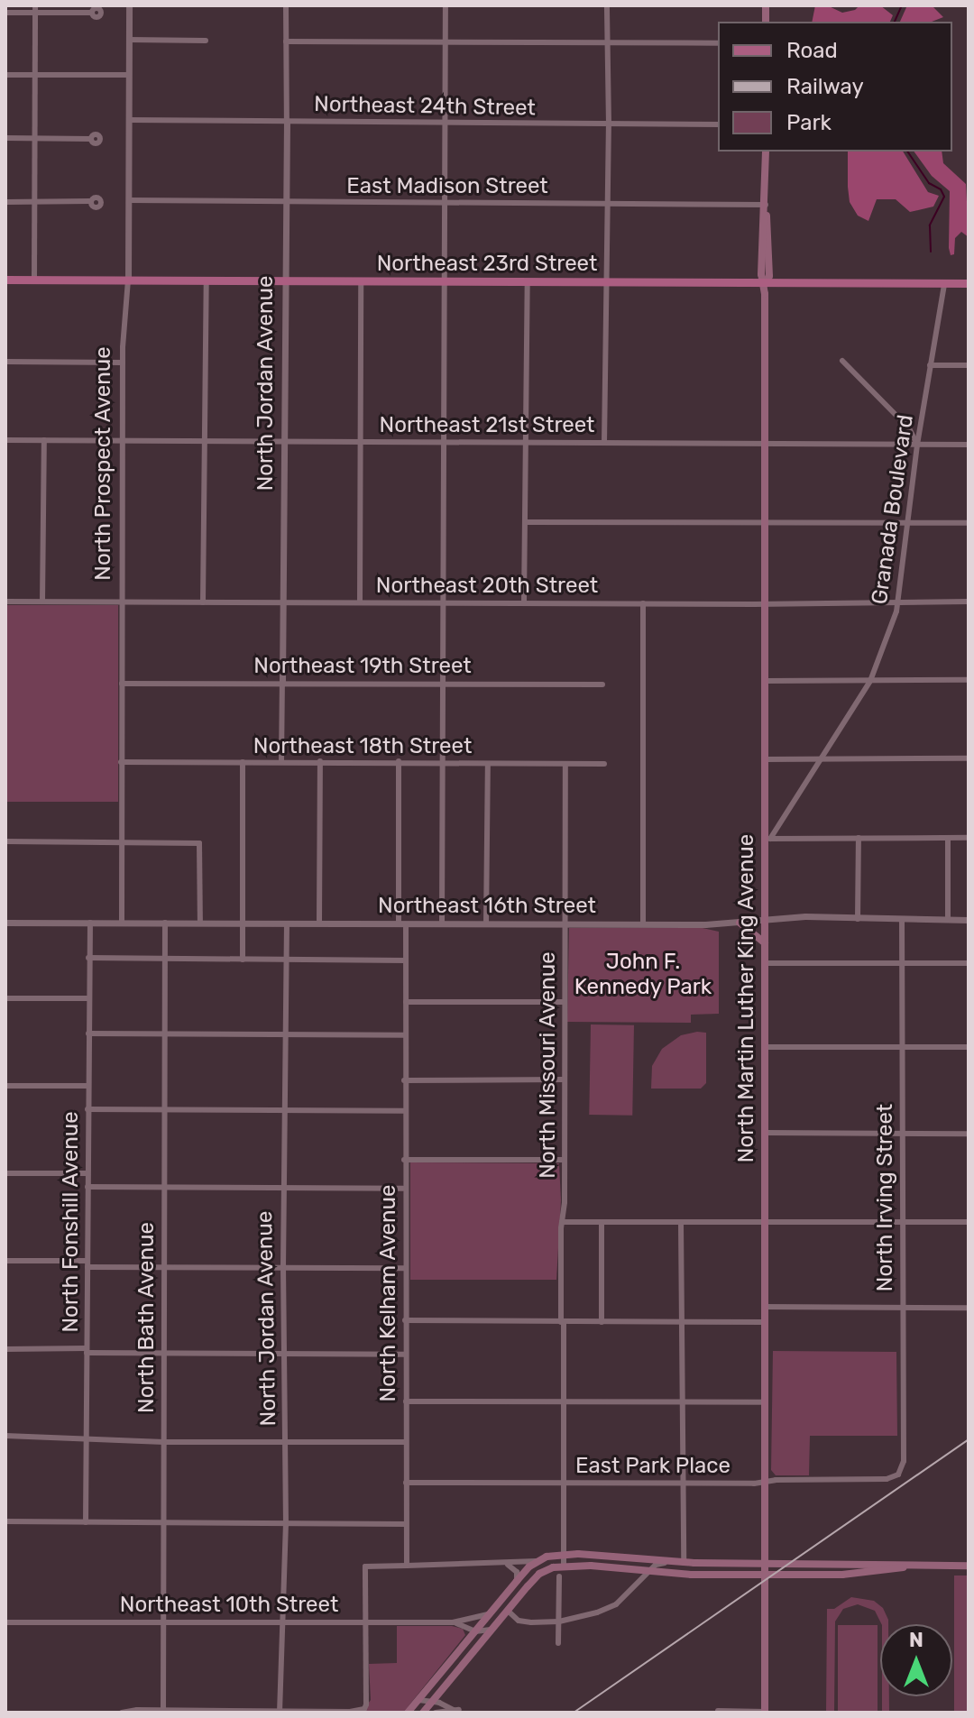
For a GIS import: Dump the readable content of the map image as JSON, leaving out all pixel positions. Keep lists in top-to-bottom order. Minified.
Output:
{"streets":{"main road":["Northeast 23rd Street","North Martin Luther King Avenue"],"street":["Northeast 24th Street","East Madison Street","North Jordan Avenue","Northeast 21st Street","North Prospect Avenue","Granada Boulevard","Northeast 20th Street","Northeast 19th Street","Northeast 18th Street","Northeast 16th Street","North Missouri Avenue","North Irving Street","North Fonshill Avenue","North Kelham Avenue","North Bath Avenue","East Park Place","Northeast 10th Street"]},"crossings":[["Northeast 24th Street","North Jordan Avenue"],["Northeast 24th Street","North Prospect Avenue"],["East Madison Street","North Jordan Avenue"],["East Madison Street","North Prospect Avenue"],["East Madison Street","North Martin Luther King Avenue"],["Northeast 23rd Street","North Jordan Avenue"],["Northeast 23rd Street","North Prospect Avenue"],["Northeast 23rd Street","Granada Boulevard"],["Northeast 23rd Street","North Martin Luther King Avenue"],["North Jordan Avenue","Northeast 21st Street"],["North Jordan Avenue","Northeast 20th Street"],["North Jordan Avenue","Northeast 19th Street"],["North Jordan Avenue","Northeast 18th Street"],["North Jordan Avenue","Northeast 16th Street"],["North Jordan Avenue","Northeast 10th Street"],["Northeast 21st Street","North Prospect Avenue"],["Northeast 21st Street","Granada Boulevard"],["Northeast 21st Street","North Martin Luther King Avenue"],["North Prospect Avenue","Northeast 20th Street"],["North Prospect Avenue","Northeast 19th Street"],["North Prospect Avenue","Northeast 18th Street"],["North Prospect Avenue","Northeast 16th Street"],["Granada Boulevard","Northeast 20th Street"],["Granada Boulevard","North Martin Luther King Avenue"],["Northeast 20th Street","North Martin Luther King Avenue"],["Northeast 18th Street","North Missouri Avenue"],["Northeast 18th Street","North Kelham Avenue"],["Northeast 16th Street","North Martin Luther King Avenue"],["Northeast 16th Street","North Missouri Avenue"],["Northeast 16th Street","North Irving Street"],["Northeast 16th Street","North Fonshill Avenue"],["Northeast 16th Street","North Kelham Avenue"],["Northeast 16th Street","North Bath Avenue"],["North Martin Luther King Avenue","East Park Place"],["North Missouri Avenue","East Park Place"],["North Irving Street","East Park Place"],["North Kelham Avenue","East Park Place"],["North Bath Avenue","Northeast 10th Street"]],"parks":["John F. Kennedy Park"],"legend":["Road","Railway","Park"],"north":"top"}
